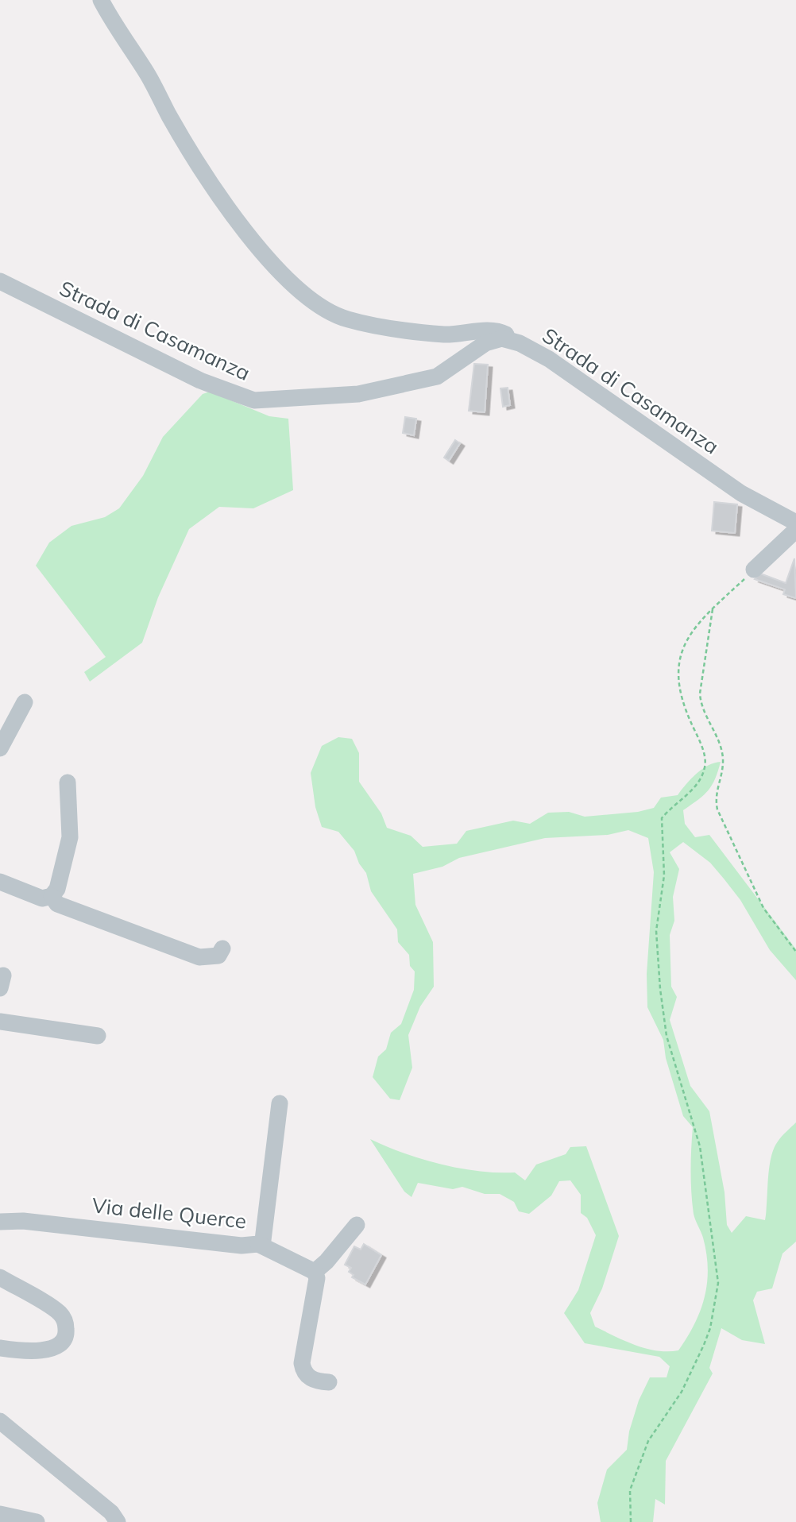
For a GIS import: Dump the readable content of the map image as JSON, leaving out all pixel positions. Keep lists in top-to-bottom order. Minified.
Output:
{"streets":{"street":["Strada di Casamanza","Via delle Querce"]}}
